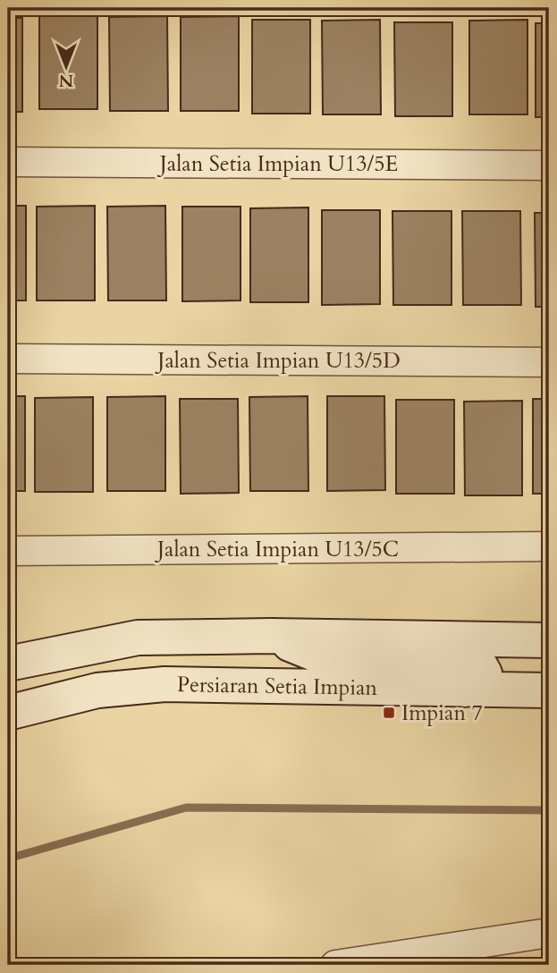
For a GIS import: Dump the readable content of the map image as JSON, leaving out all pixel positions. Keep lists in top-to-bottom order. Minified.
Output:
{"streets":{"street":["Jalan Setia Impian U13/5E","Jalan Setia Impian U13/5D","Jalan Setia Impian U13/5C","Persiaran Setia Impian"]},"places":{"transit":["Impian 7"]},"north":"bottom"}
